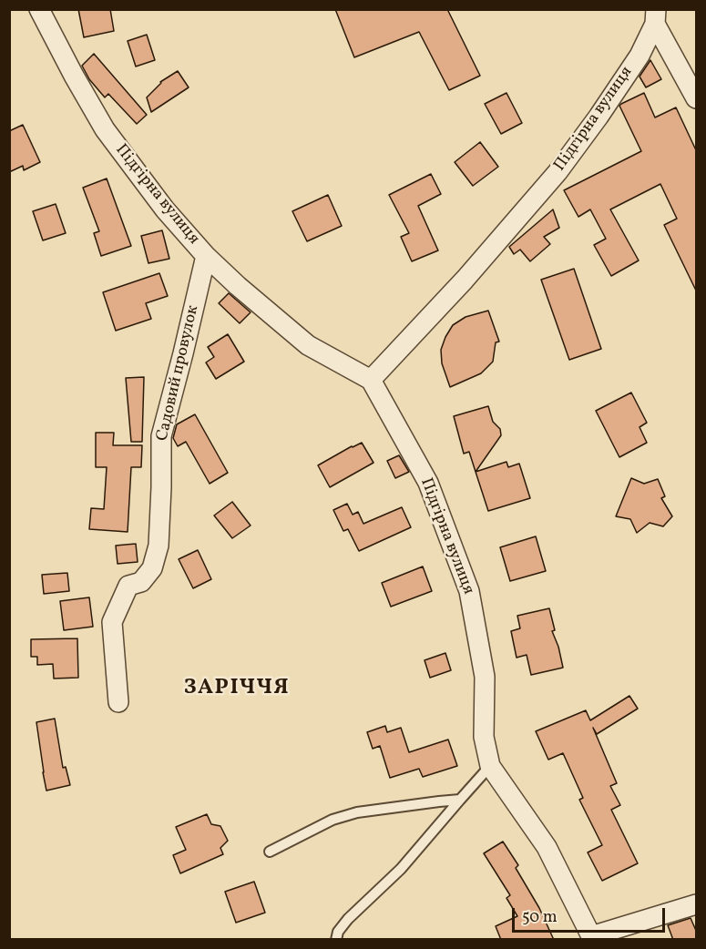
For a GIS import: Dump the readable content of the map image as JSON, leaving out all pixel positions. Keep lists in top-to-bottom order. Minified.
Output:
{"streets":{"street":["Підгірна вулиця","Садовий провулок"]},"crossings":[["Підгірна вулиця","Садовий провулок"]],"districts":["ЗАРІЧЧЯ"],"scale_bar":"50 m"}
